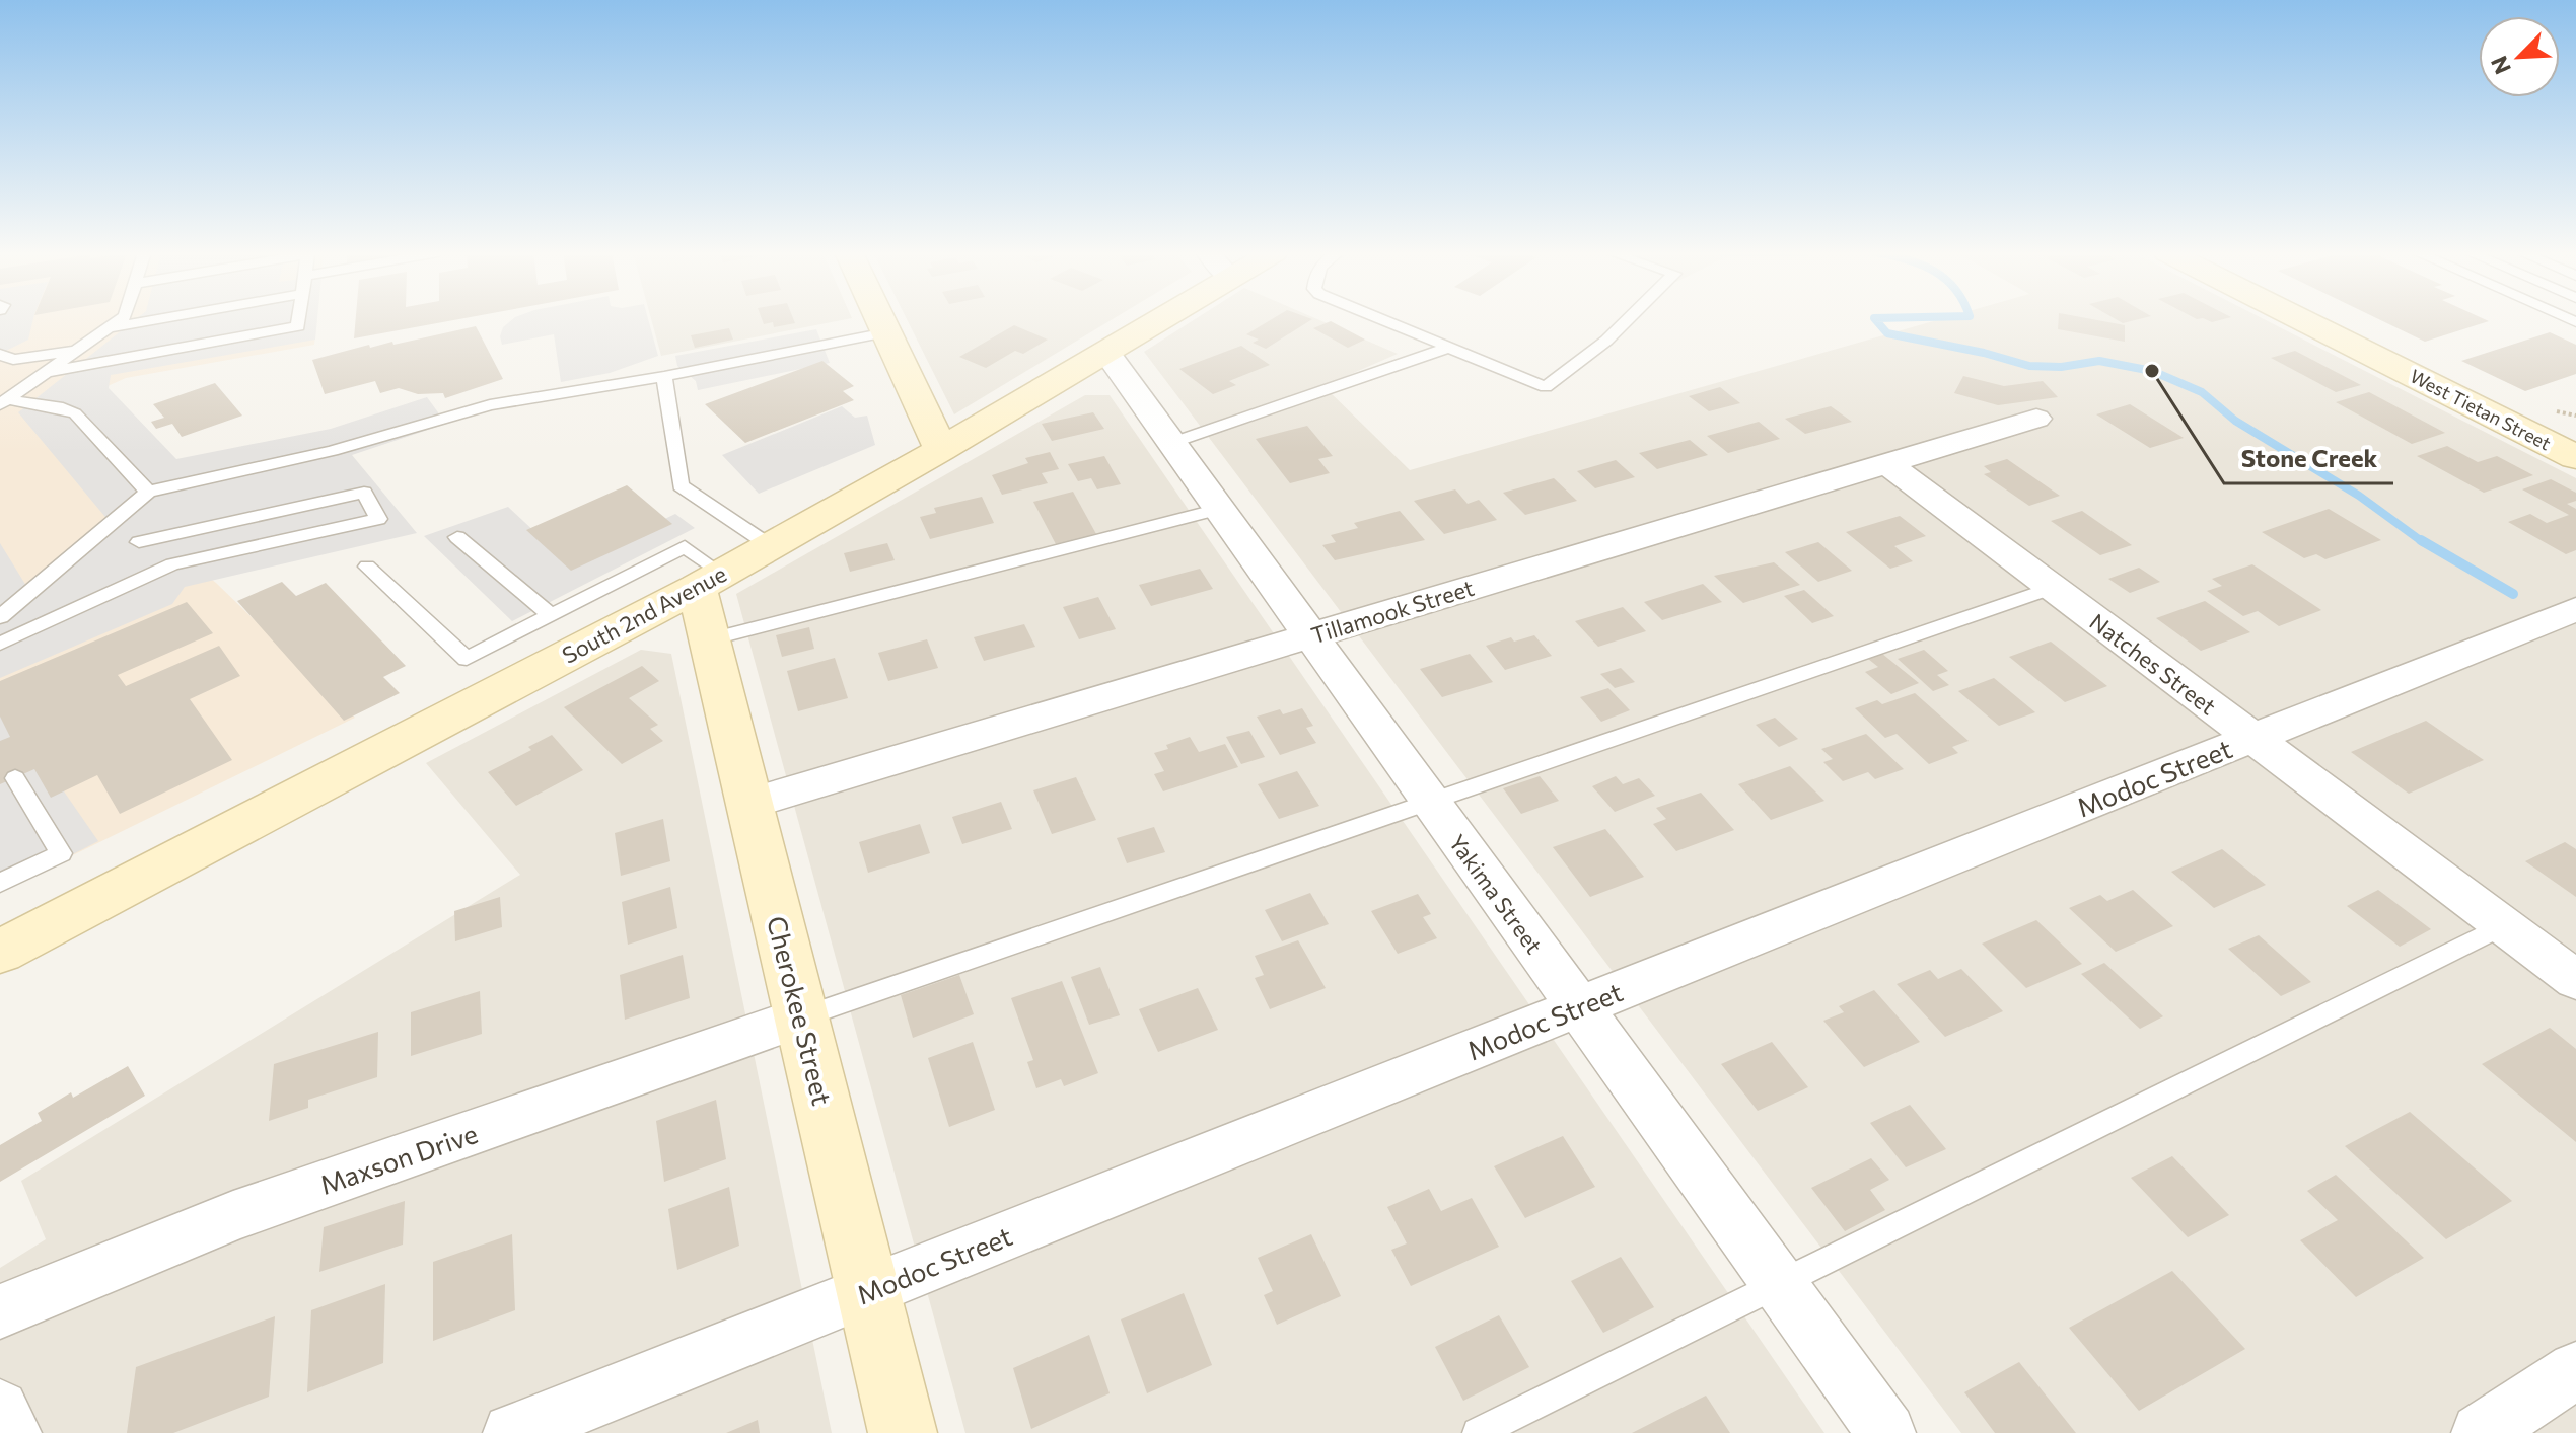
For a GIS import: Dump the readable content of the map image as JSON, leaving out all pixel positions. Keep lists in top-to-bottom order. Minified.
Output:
{"streets":{"main road":["West Tietan Street","South 2nd Avenue","Cherokee Street"],"street":["Tillamook Street","Natches Street","Modoc Street","Yakima Street","Maxson Drive"]},"crossings":[["Tillamook Street","Natches Street"],["Tillamook Street","Yakima Street"],["Tillamook Street","Cherokee Street"],["South 2nd Avenue","Yakima Street"],["South 2nd Avenue","Cherokee Street"],["Natches Street","Modoc Street"],["Modoc Street","Yakima Street"],["Modoc Street","Cherokee Street"],["Cherokee Street","Maxson Drive"]],"places":["Stone Creek"],"north":"bottom left"}
